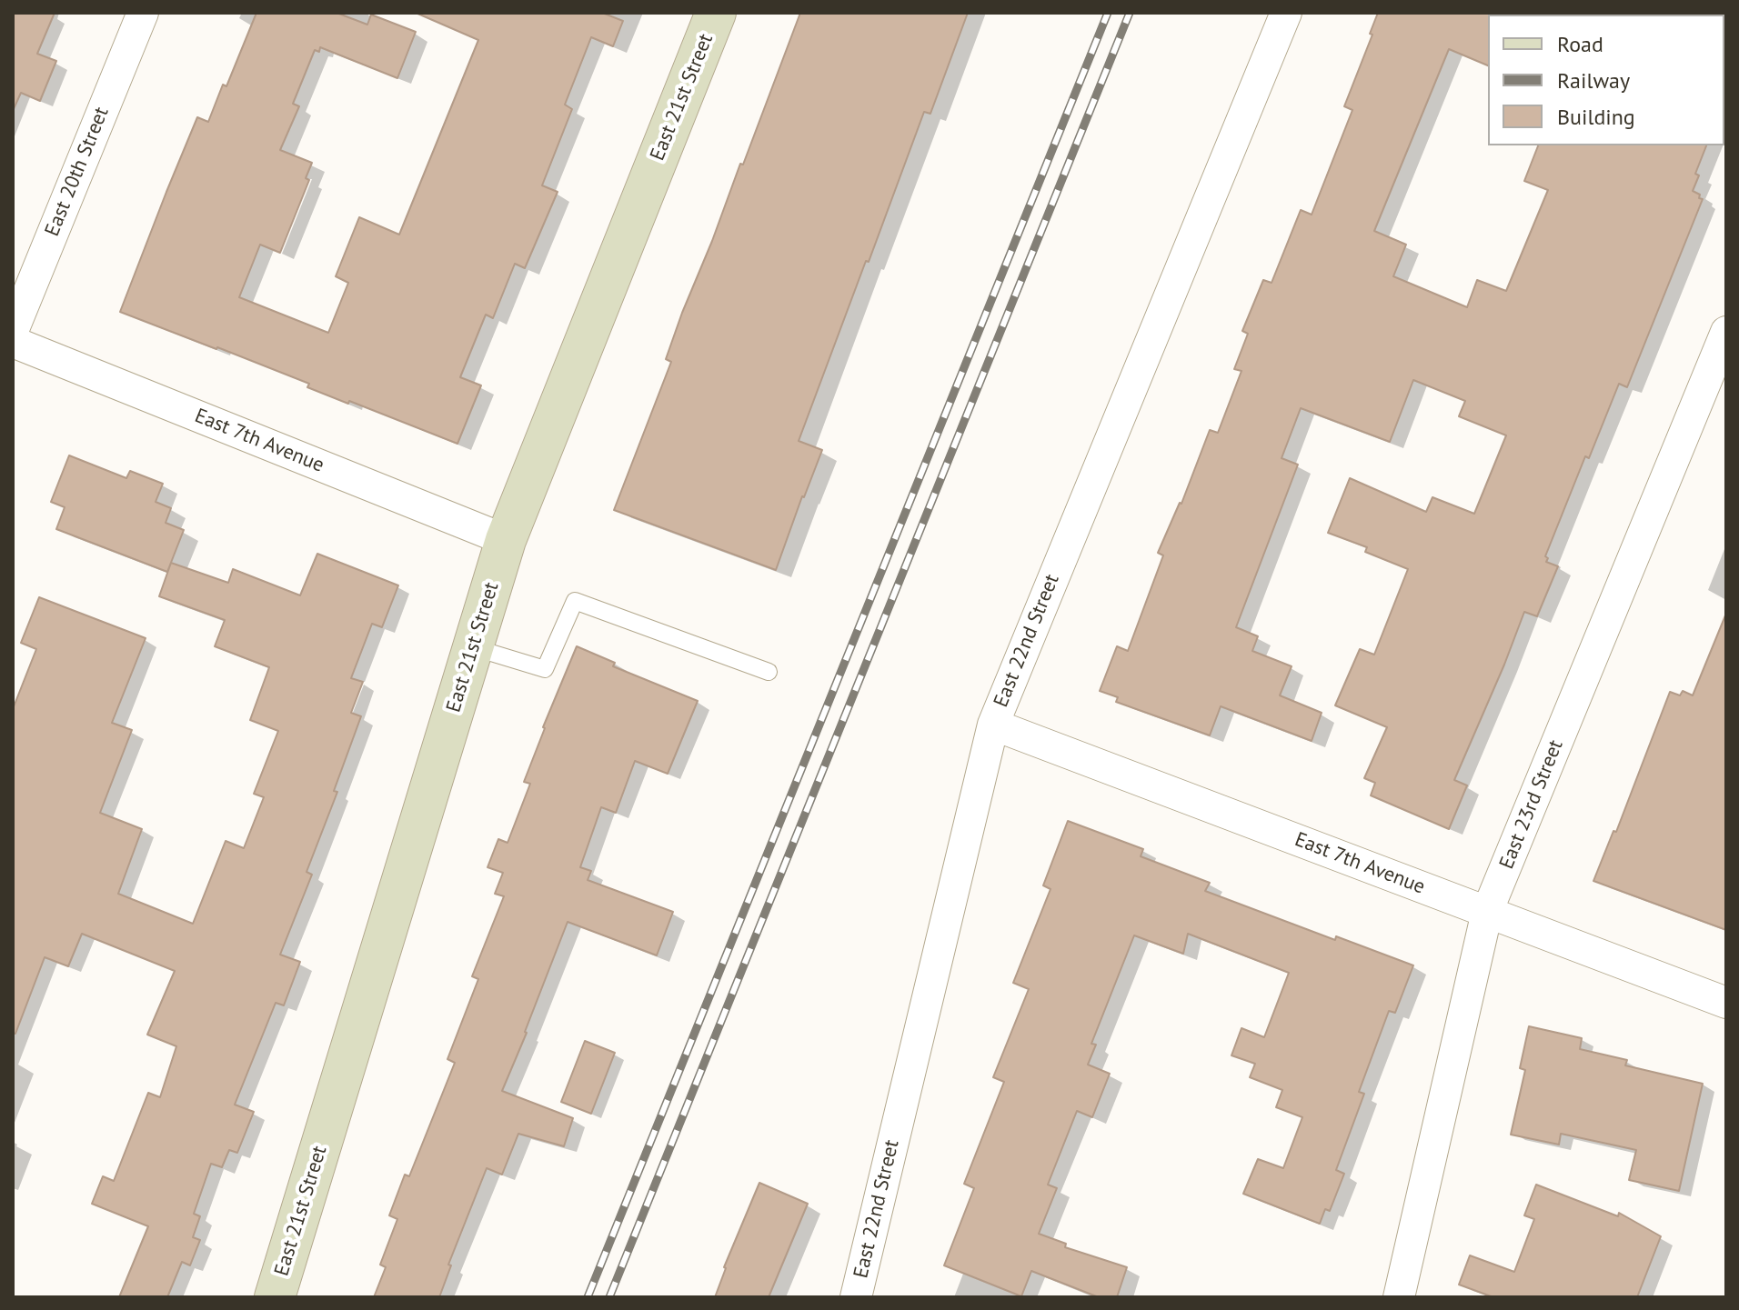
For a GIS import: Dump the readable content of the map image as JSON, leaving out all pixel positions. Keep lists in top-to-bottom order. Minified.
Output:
{"streets":{"main road":["East 21st Street"],"street":["East 20th Street","East 7th Avenue","East 22nd Street","East 23rd Street"]},"crossings":[["East 21st Street","East 7th Avenue"],["East 7th Avenue","East 22nd Street"],["East 7th Avenue","East 23rd Street"]],"legend":["Road","Railway","Building"]}
